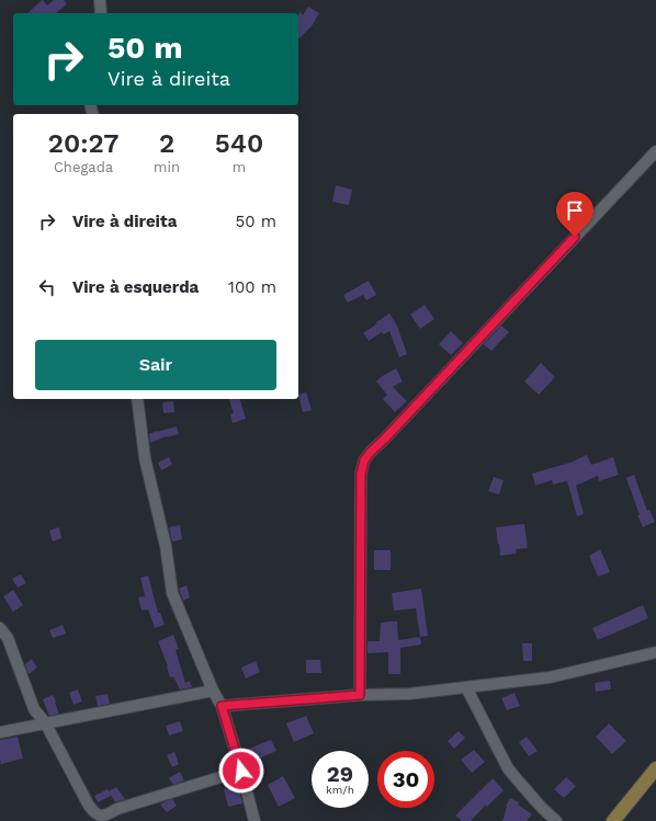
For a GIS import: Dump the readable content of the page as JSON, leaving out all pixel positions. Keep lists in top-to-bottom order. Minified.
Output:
{"page":{"turn":["50 m","Vire à direita"],"eta":["20:27","Chegada","2","min","540","m"],"list":[{"name":"Vire à direita","value":"50 m"},{"name":"Vire à esquerda","value":"100 m"}],"buttons":"Sair","speed":"29 km/h","limit":"30"}}
